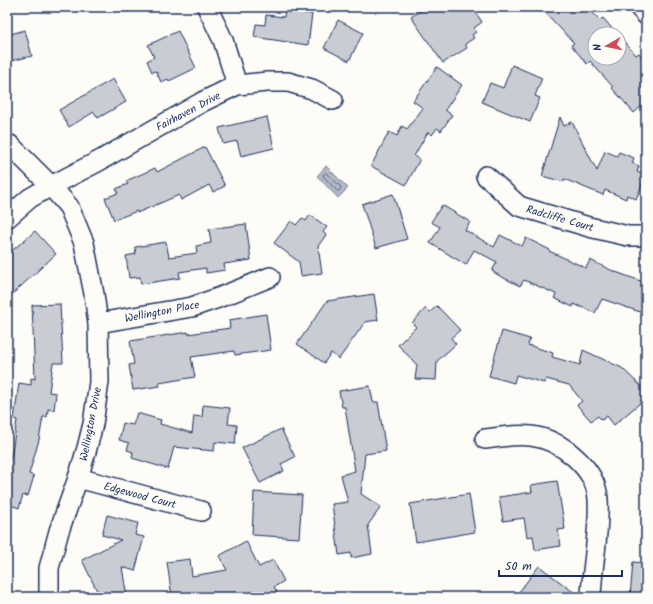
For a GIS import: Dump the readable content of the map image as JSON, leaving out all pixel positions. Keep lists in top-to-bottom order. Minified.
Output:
{"streets":{"street":["Fairhaven Drive","Radcliffe Court","Wellington Place","Wellington Drive","Edgewood Court"]},"crossings":[["Fairhaven Drive","Wellington Drive"],["Wellington Place","Wellington Drive"],["Wellington Drive","Edgewood Court"]],"scale_bar":"50 m","north":"left"}
